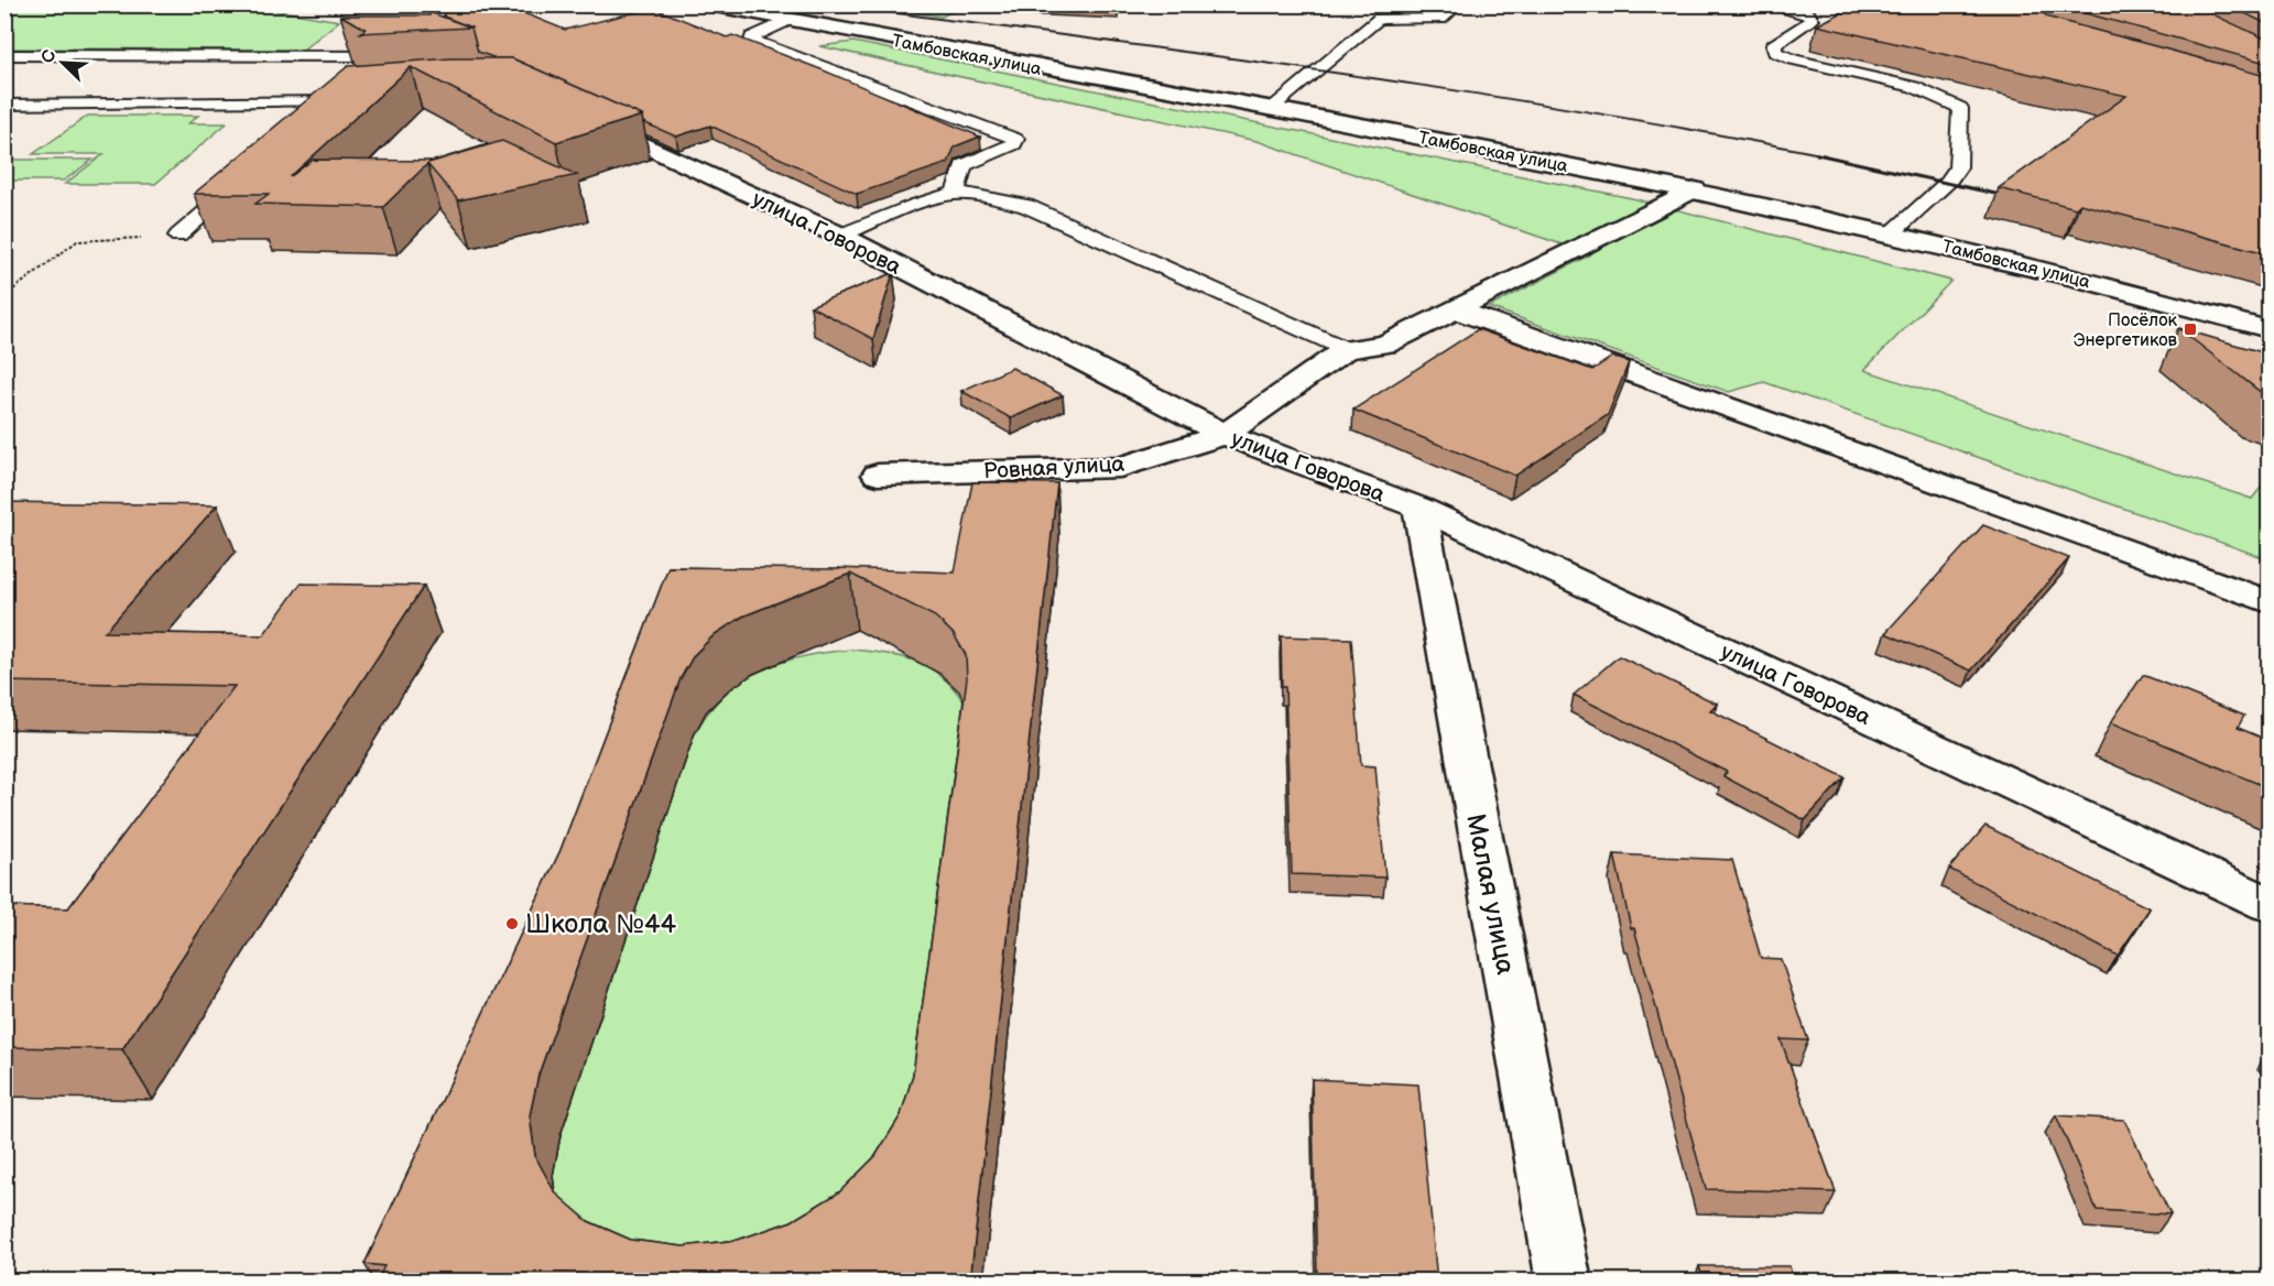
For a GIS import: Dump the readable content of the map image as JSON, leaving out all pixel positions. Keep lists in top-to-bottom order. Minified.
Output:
{"streets":{"street":["Тамбовская улица","улица Говорова","Ровная улица","Малая улица"]},"crossings":[["улица Говорова","Ровная улица"],["улица Говорова","Малая улица"]],"places":{"transit":["Посёлок Энергетиков"],"other":["Школа №44"]},"north":"top left"}
